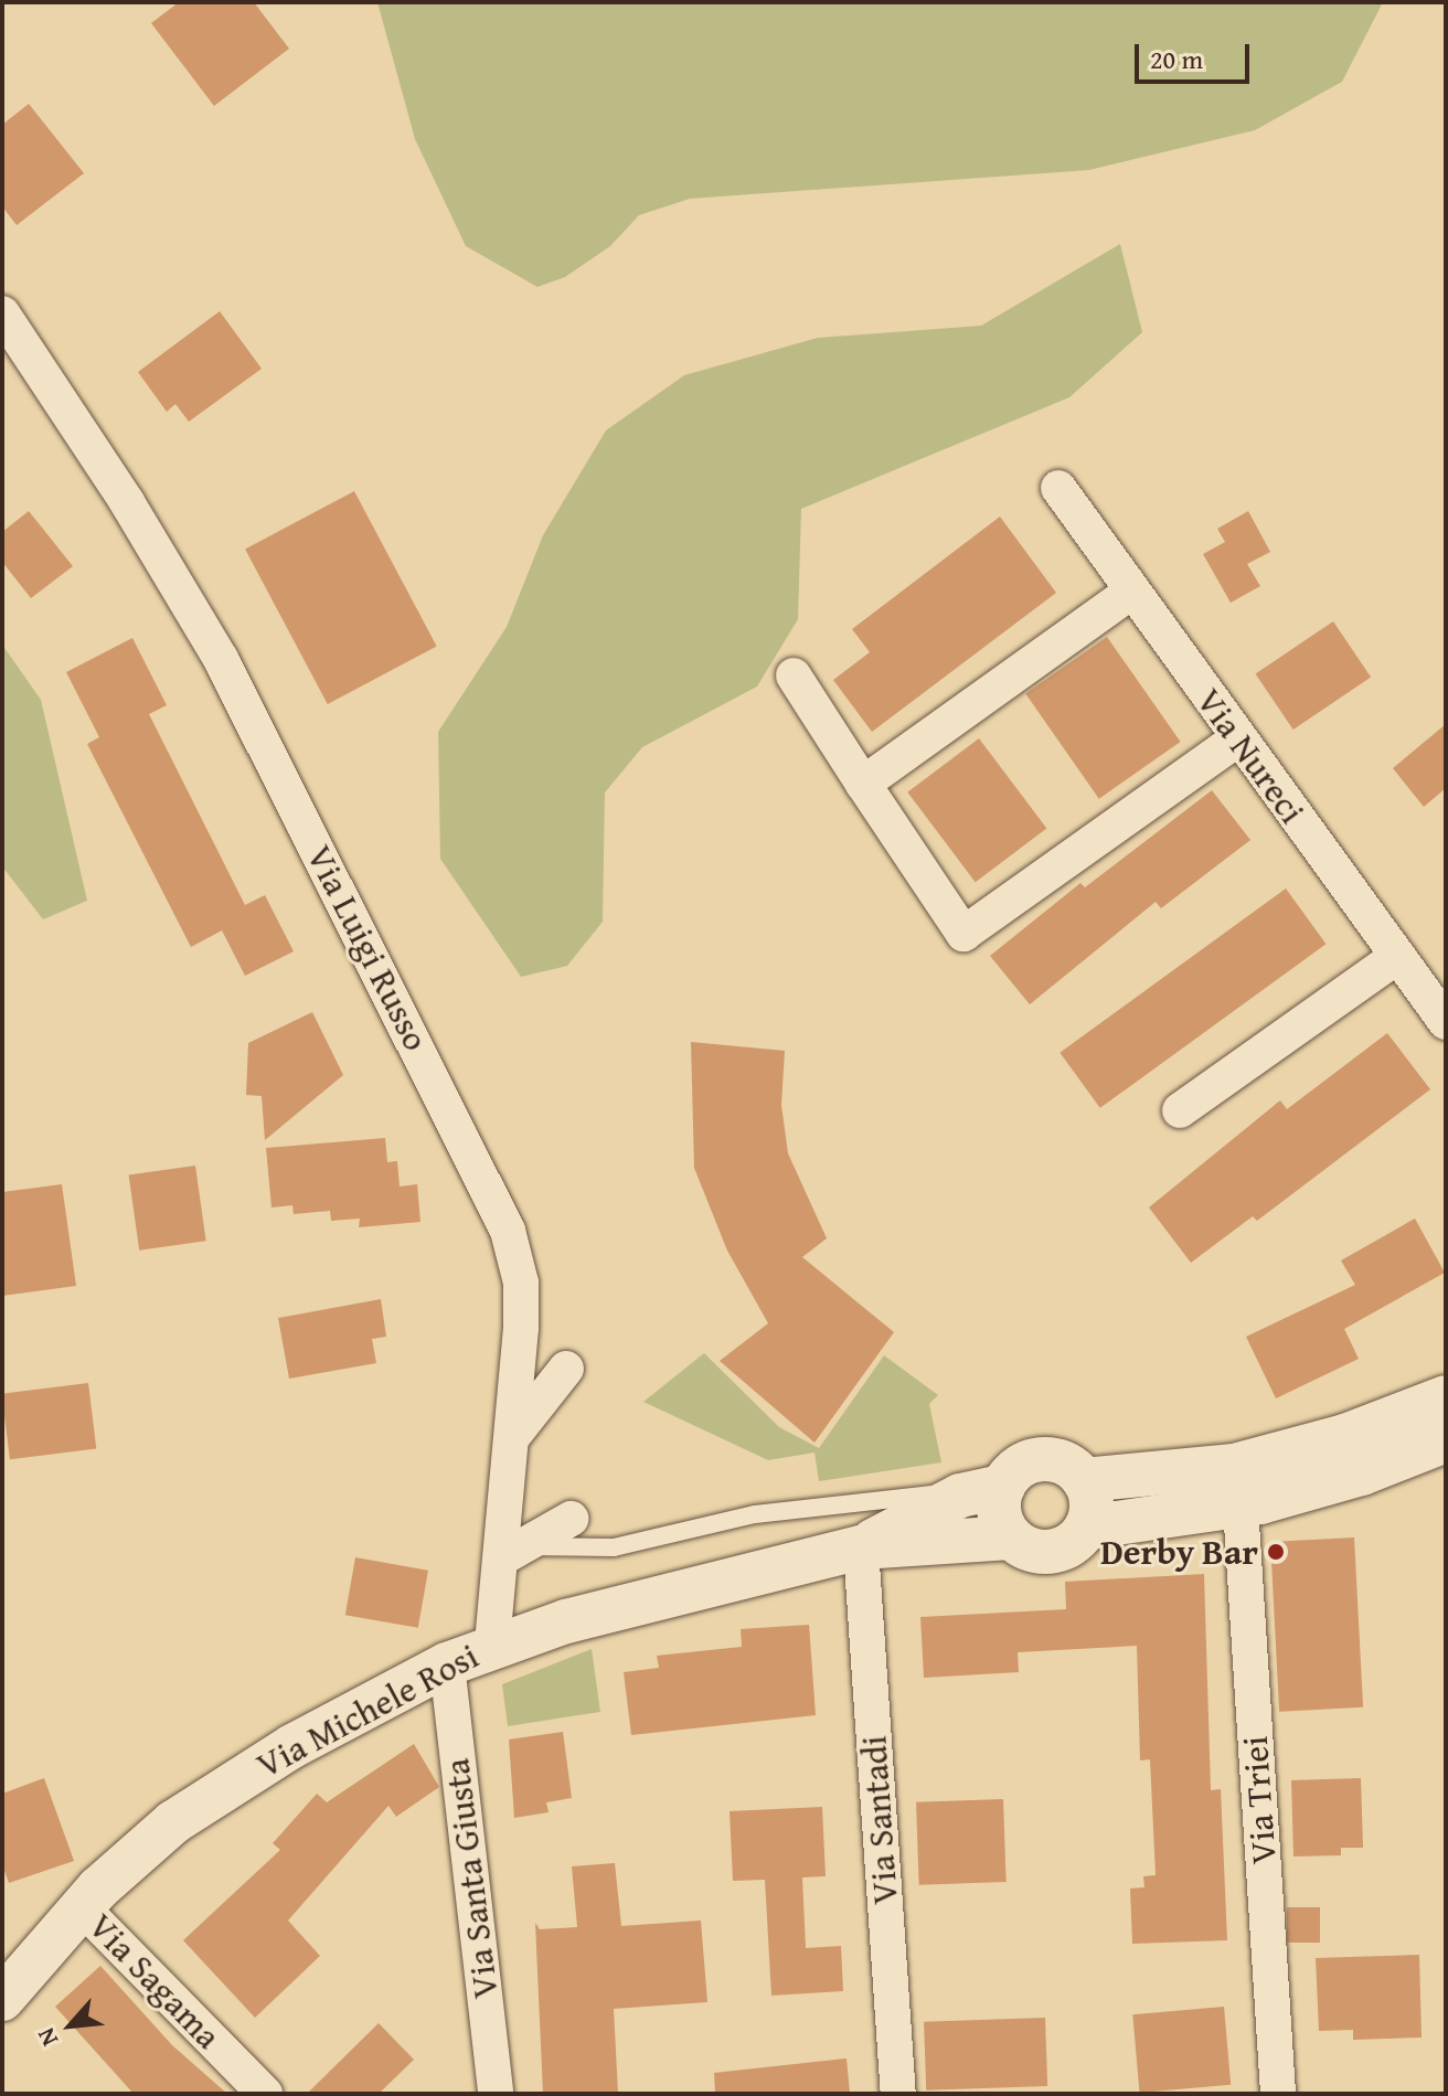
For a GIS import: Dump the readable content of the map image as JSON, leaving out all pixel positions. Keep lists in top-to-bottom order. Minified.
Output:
{"streets":{"street":["Via Nureci","Via Luigi Russo","Via Michele Rosi","Via Triei","Via Santadi","Via Santa Giusta","Via Sagama"]},"crossings":[["Via Luigi Russo","Via Michele Rosi"],["Via Michele Rosi","Via Triei"],["Via Michele Rosi","Via Santadi"],["Via Michele Rosi","Via Santa Giusta"],["Via Michele Rosi","Via Sagama"]],"places":["Derby Bar"],"scale_bar":"20 m","north":"bottom left"}
